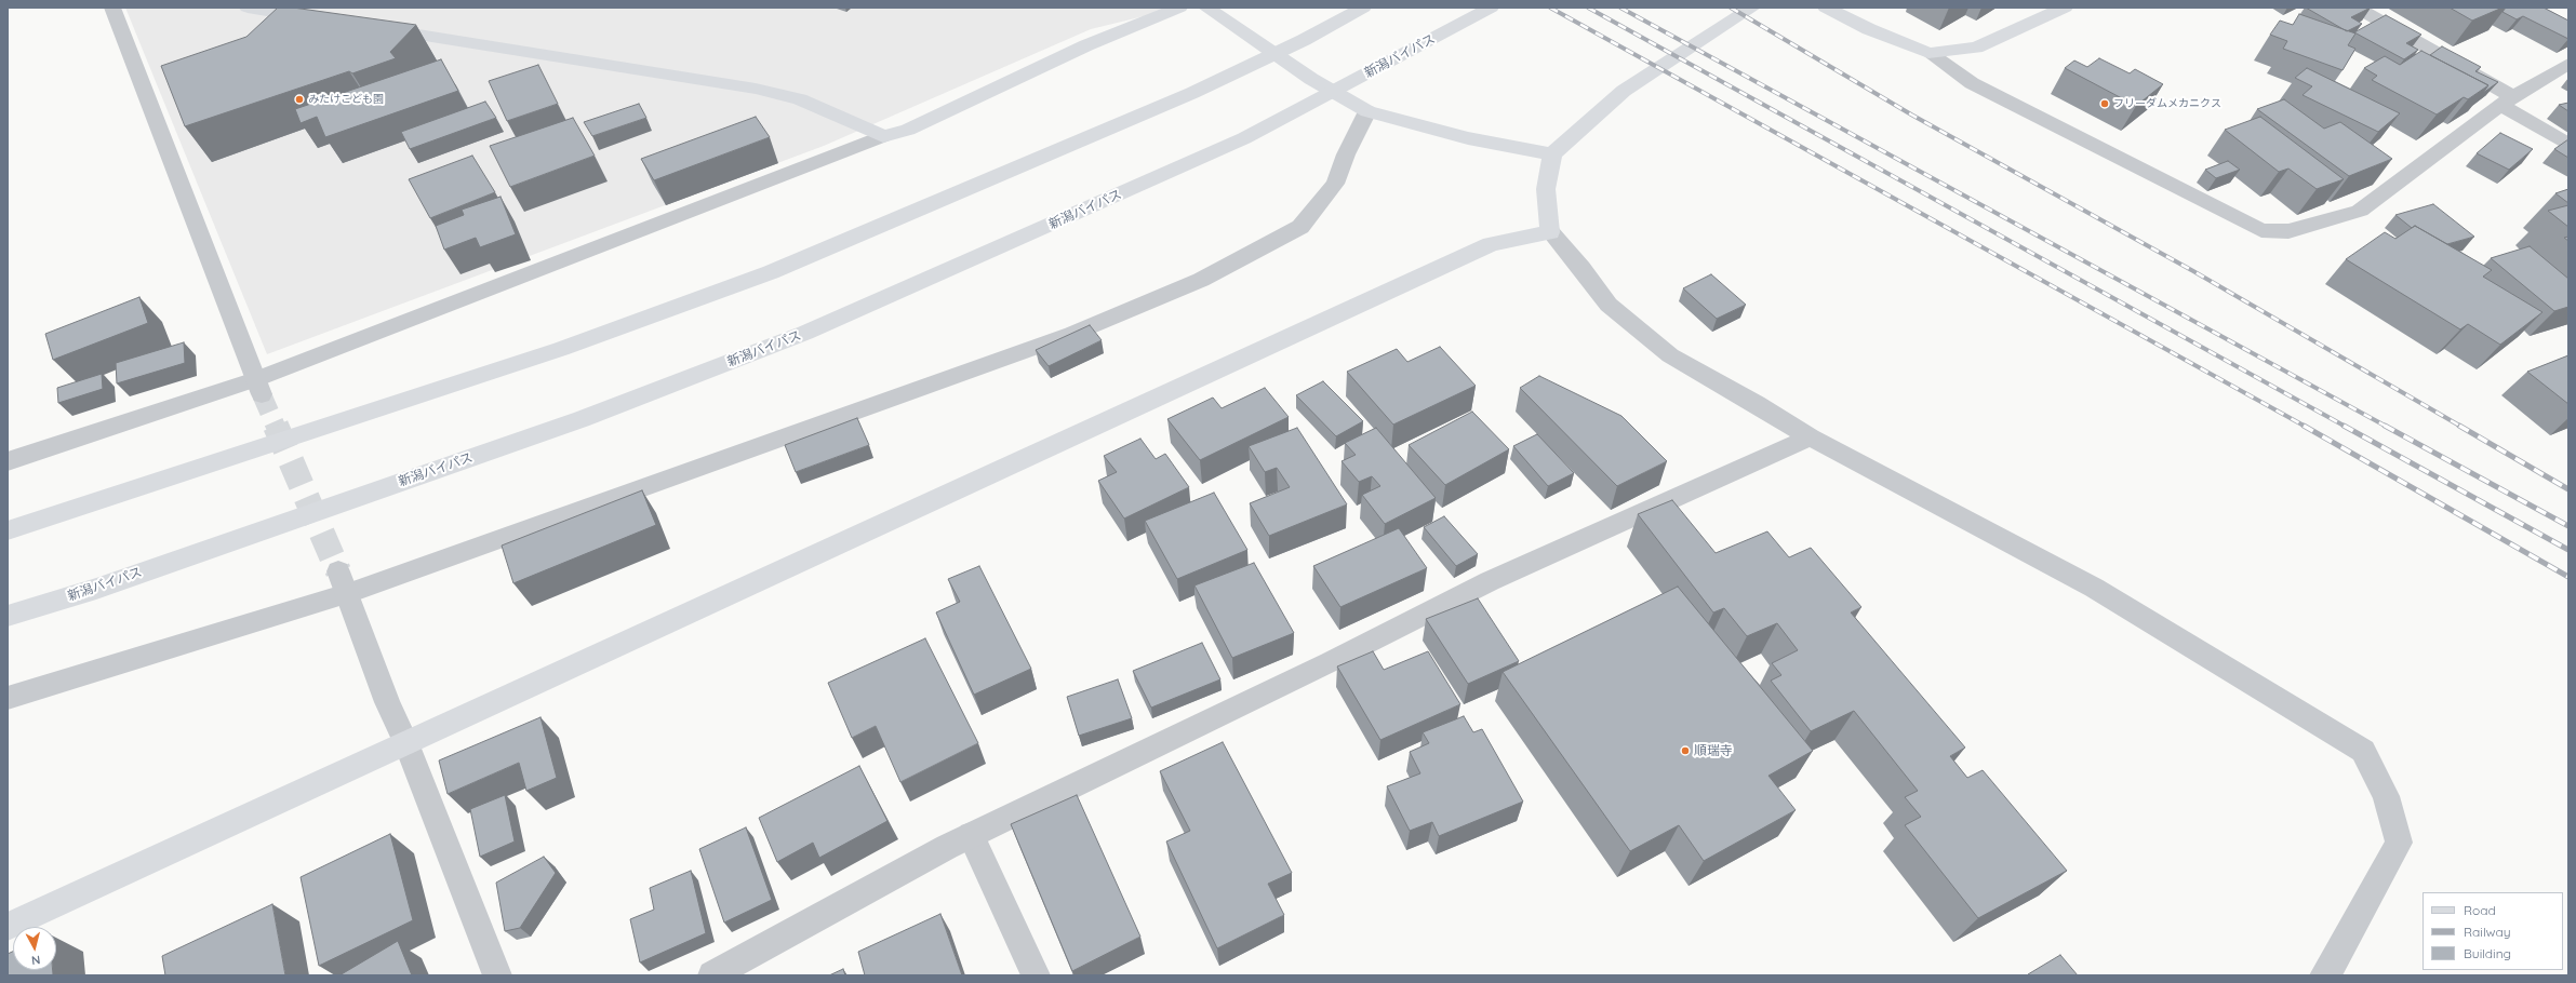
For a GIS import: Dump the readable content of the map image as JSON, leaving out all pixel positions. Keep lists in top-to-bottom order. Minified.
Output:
{"streets":{"main road":["新潟バイパス"]},"places":["みたけこども園","フリーダムメカニクス","順瑞寺"],"legend":["Road","Railway","Building"],"north":"bottom"}
